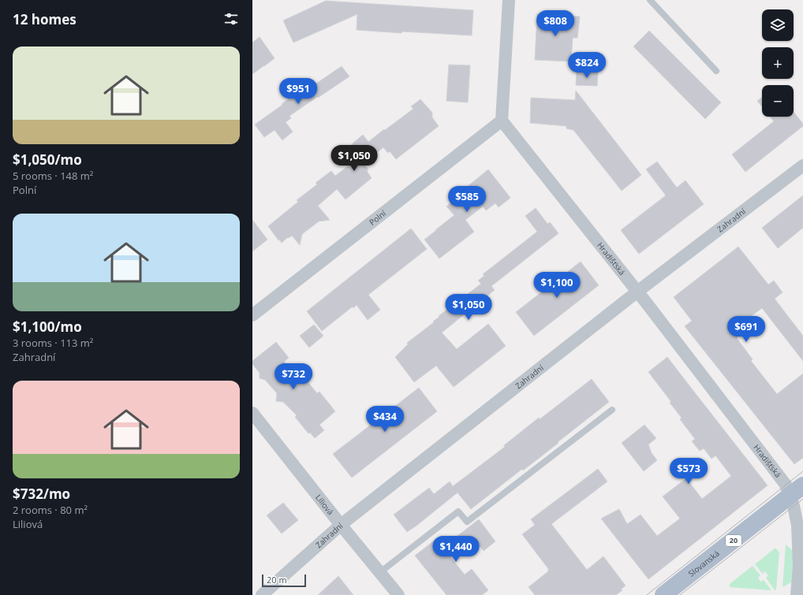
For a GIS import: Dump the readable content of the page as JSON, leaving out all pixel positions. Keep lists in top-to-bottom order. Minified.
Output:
{"streets":{"main road":["20","Slovanská"],"street":["Polní","Zahradní","Hradišťská","Liliová"]},"crossings":[["Polní","Hradišťská"],["Zahradní","Hradišťská"],["Zahradní","Liliová"],["Hradišťská","Slovanská"]],"scale_bar":"20 m","page":{"heading":"12 homes","map_buttons":["+","−"],"price":["$808","$824","$951","$1,050","$585","$1,100","$1,050","$691","$732","$434","$573","$1,440"],"list":[{"name":"$1,050/mo","note":"5 rooms · 148 m² · Polní"},{"name":"$1,100/mo","note":"3 rooms · 113 m² · Zahradní"},{"name":"$732/mo","note":"2 rooms · 80 m² · Liliová"}],"scale":"20 m"}}
